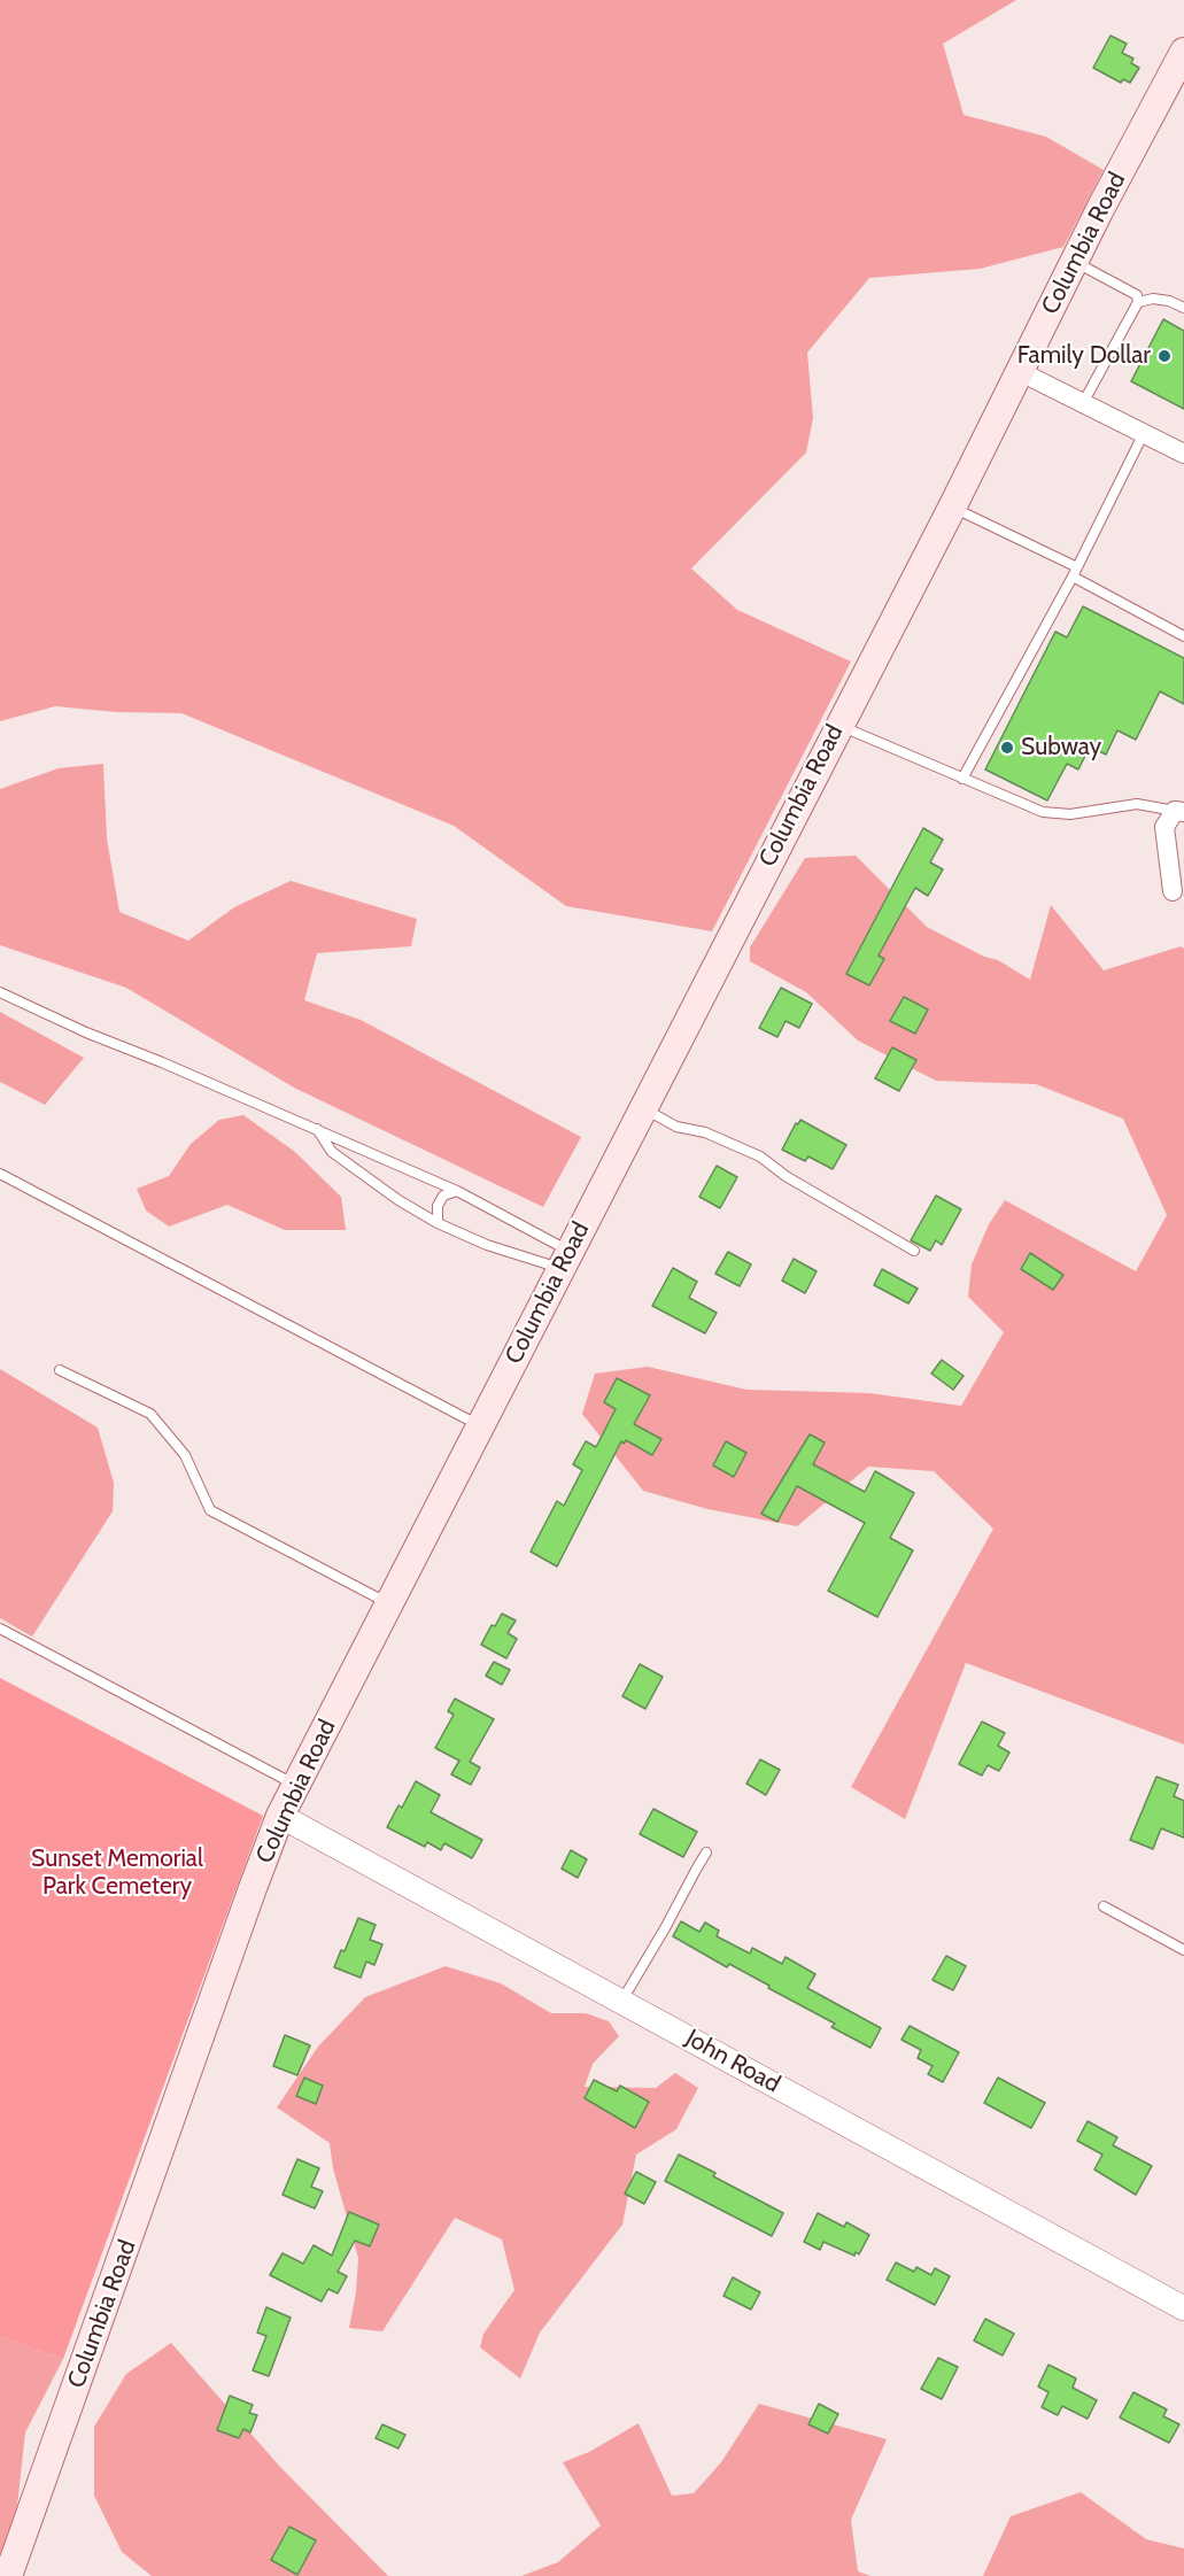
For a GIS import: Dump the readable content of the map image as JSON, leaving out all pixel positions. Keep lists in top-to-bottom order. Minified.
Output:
{"streets":{"main road":["Columbia Road"],"street":["John Road"]},"crossings":[["Columbia Road","John Road"]],"parks":["Sunset Memorial Park Cemetery"],"places":["Family Dollar","Subway"]}
